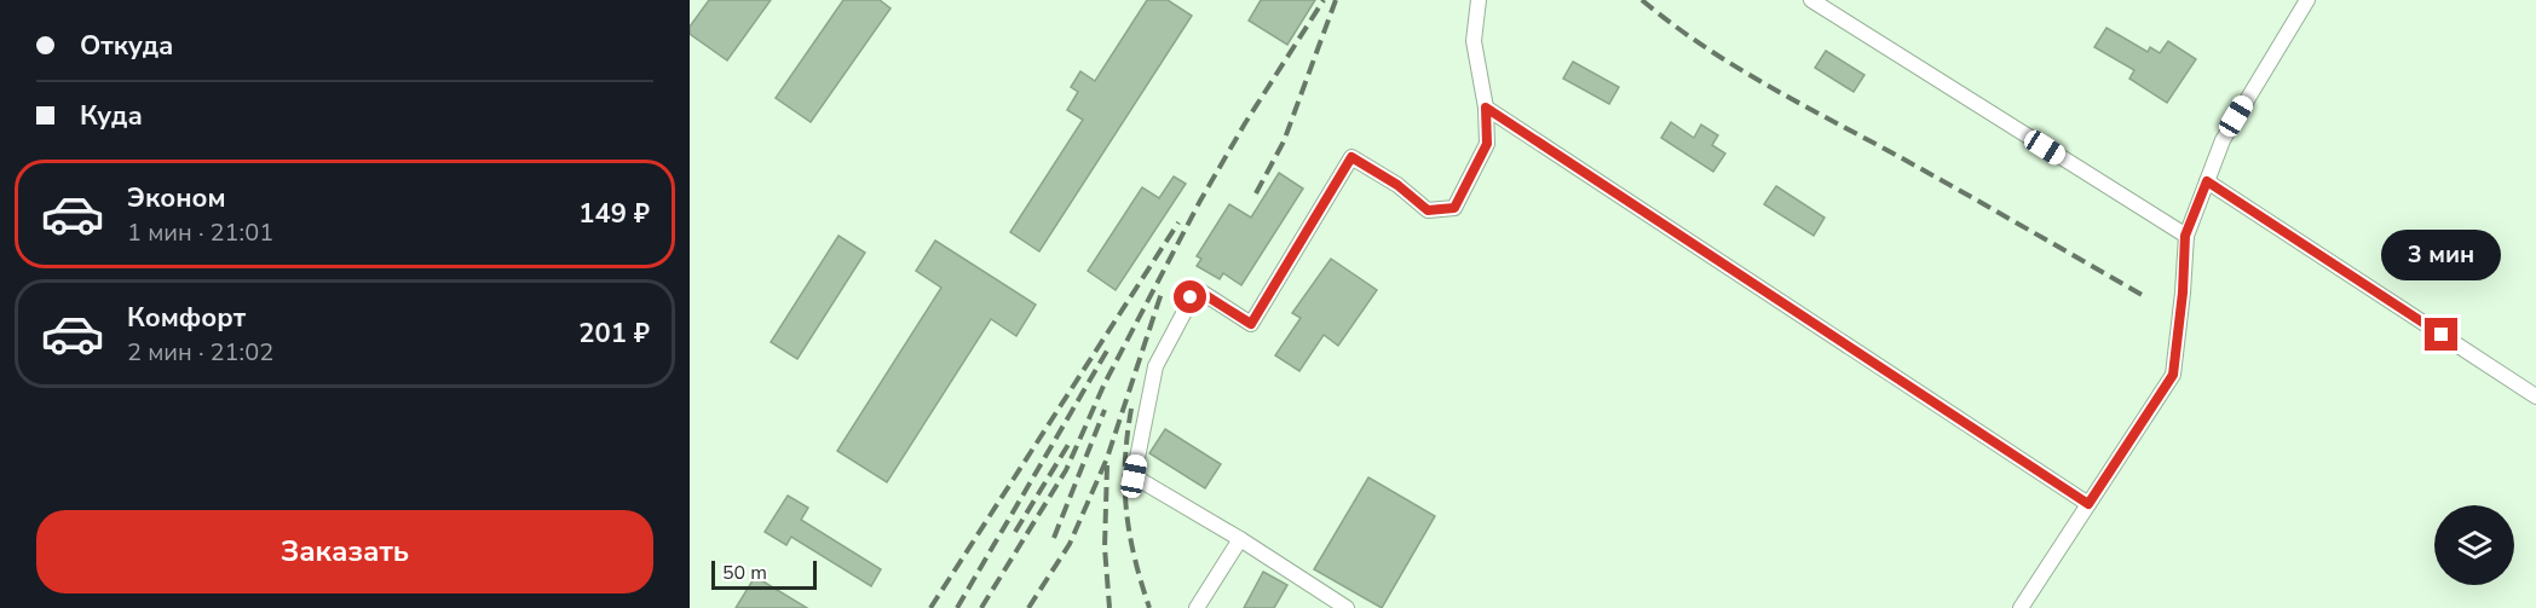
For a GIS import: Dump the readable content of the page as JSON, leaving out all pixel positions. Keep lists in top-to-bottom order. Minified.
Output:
{"scale_bar":"50 m","page":{"banner":["Откуда","Куда"],"list":[{"name":"Эконом","note":"1 мин · 21:01","value":"149 ₽"},{"name":"Комфорт","note":"2 мин · 21:02","value":"201 ₽"}],"bubble":"3 мин","buttons":"Заказать","scale":"50 m"}}
